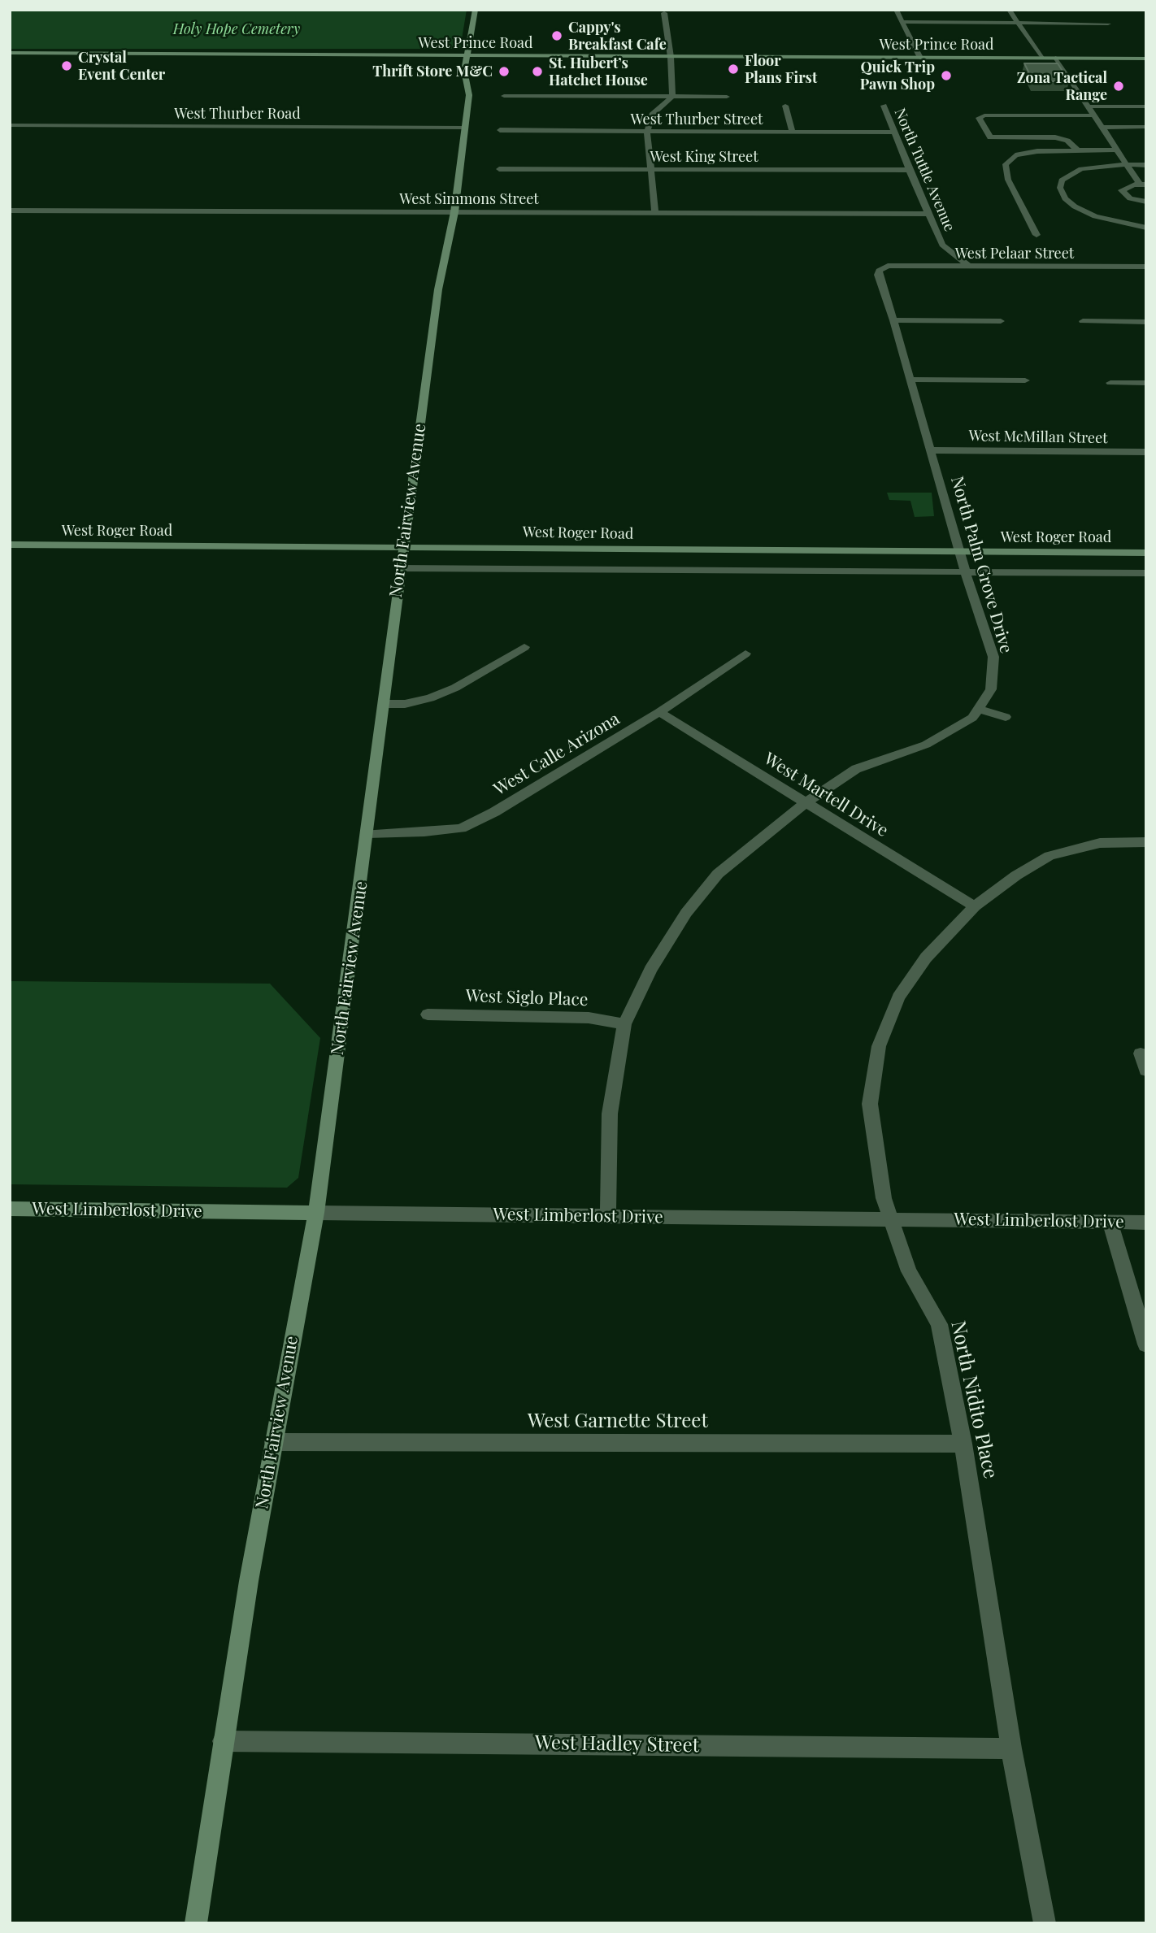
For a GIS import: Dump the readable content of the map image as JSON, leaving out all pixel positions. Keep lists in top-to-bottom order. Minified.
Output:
{"streets":{"street":["West Prince Road","West Thurber Road","West Thurber Street","West King Street","North Tuttle Avenue","West Simmons Street","West Pelaar Street","West McMillan Street","North Fairview Avenue","West Roger Road","North Palm Grove Drive","West Calle Arizona","West Martell Drive","West Siglo Place","West Limberlost Drive","North Nidito Place","West Garnette Street","West Hadley Street"]},"crossings":[["West Prince Road","North Fairview Avenue"],["West Thurber Road","North Fairview Avenue"],["West Thurber Street","North Tuttle Avenue"],["West King Street","North Tuttle Avenue"],["North Tuttle Avenue","West Simmons Street"],["North Tuttle Avenue","West Pelaar Street"],["West Simmons Street","North Fairview Avenue"],["West Pelaar Street","North Palm Grove Drive"],["West McMillan Street","North Palm Grove Drive"],["North Fairview Avenue","West Roger Road"],["North Fairview Avenue","West Calle Arizona"],["North Fairview Avenue","West Limberlost Drive"],["North Fairview Avenue","West Garnette Street"],["North Fairview Avenue","West Hadley Street"],["West Roger Road","North Palm Grove Drive"],["North Palm Grove Drive","West Martell Drive"],["North Palm Grove Drive","West Siglo Place"],["North Palm Grove Drive","West Limberlost Drive"],["West Calle Arizona","West Martell Drive"],["West Martell Drive","North Nidito Place"],["West Limberlost Drive","North Nidito Place"],["North Nidito Place","West Garnette Street"],["North Nidito Place","West Hadley Street"]],"parks":["Holy Hope Cemetery"],"places":["Cappy's Breakfast Cafe","Crystal Event Center","Floor Plans First","Thrift Store M&C","St. Hubert’s Hatchet House","Quick Trip Pawn Shop","Zona Tactical Range"]}
